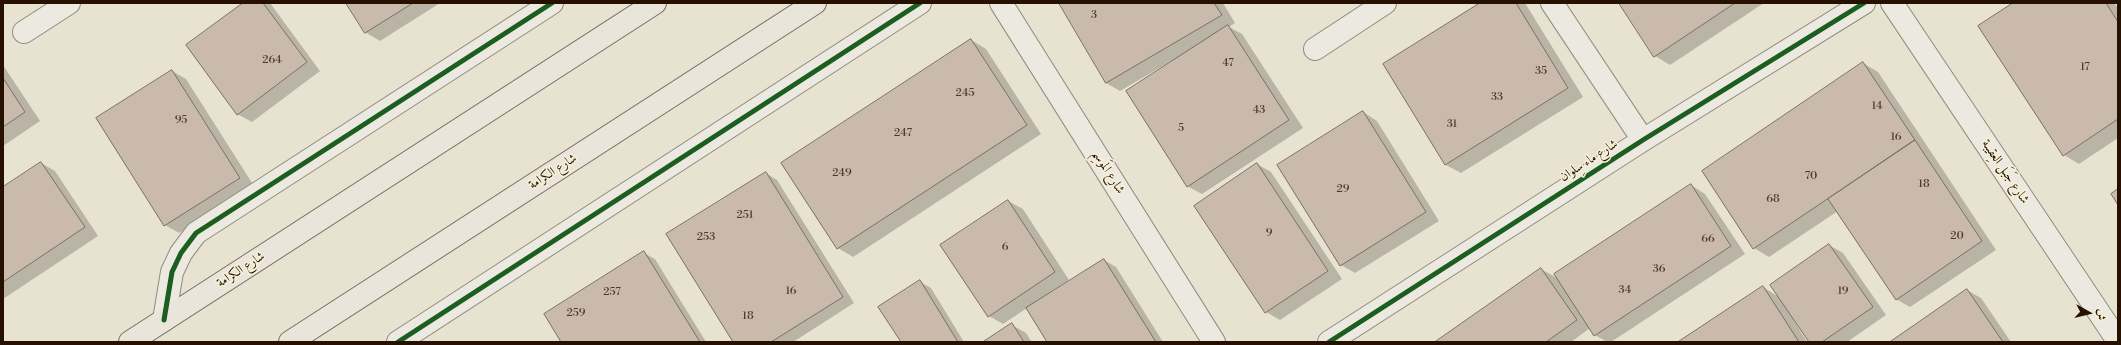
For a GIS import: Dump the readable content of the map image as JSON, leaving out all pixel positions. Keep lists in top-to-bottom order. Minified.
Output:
{"streets":{"main road":["شارع الكرامة"],"street":["شارع ماء سِلوان","شارع المَوسِم","شارع جَبَل العِقيبة"]},"house_numbers":["3","264","47","17","35","245","33","14","43","95","31","5","247","16","249","70","18","29","68","251","9","20","253","66","6","36","34","16","19","257","259","18"],"north":"right"}
